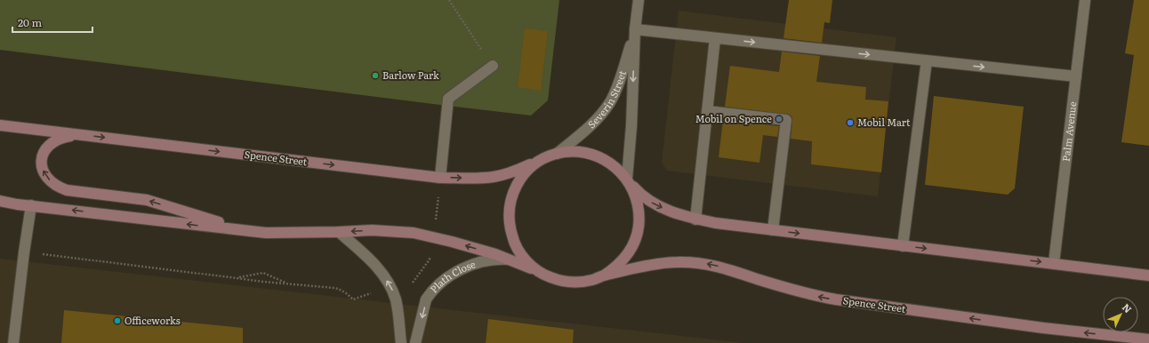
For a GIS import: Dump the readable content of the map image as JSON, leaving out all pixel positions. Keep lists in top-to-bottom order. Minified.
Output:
{"streets":{"street":["Severin Street","Palm Avenue","Spence Street","Plath Close"]},"crossings":[["Severin Street","Spence Street"],["Palm Avenue","Spence Street"],["Spence Street","Plath Close"]],"one_way":["Plath Close"],"places":["Barlow Park","Mobil on Spence","Mobil Mart","Officeworks"],"scale_bar":"20 m","north":"top right"}
